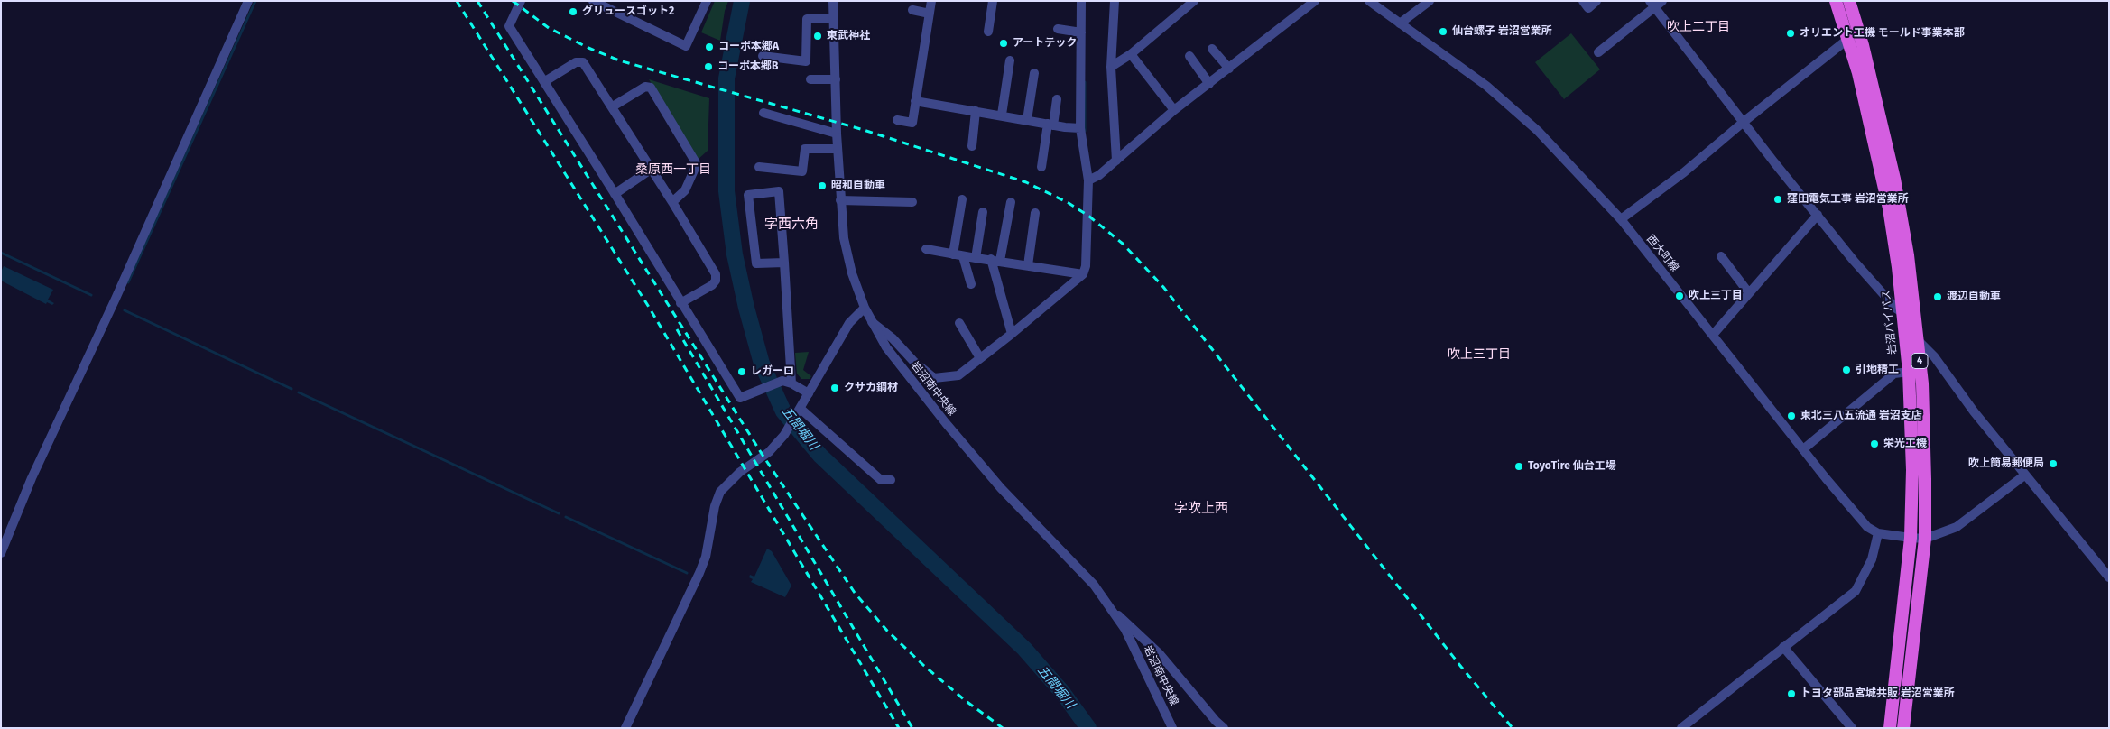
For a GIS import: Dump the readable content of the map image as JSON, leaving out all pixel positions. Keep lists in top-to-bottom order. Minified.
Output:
{"streets":{"highway":["岩沼バイパス","4"],"street":["西大町線","岩沼南中央線"]},"crossings":[["西大町線","岩沼バイパス"],["西大町線","4"]],"districts":["吹上二丁目","桑原西一丁目","字西六角","吹上三丁目","字吹上西"],"water":["五間堀川"],"places":["グリュースゴット2","仙台螺子 岩沼営業所","オリエント工機 モールド事業本部","東武神社","アートテック","コーポ本郷A","コーポ本郷B","昭和自動車","窪田電気工事 岩沼営業所","吹上三丁目","渡辺自動車","引地精工","レガーロ","クサカ鋼材","東北三八五流通 岩沼支店","栄光工機","吹上簡易郵便局","ToyoTire 仙台工場","トヨタ部品宮城共販 岩沼営業所"]}
